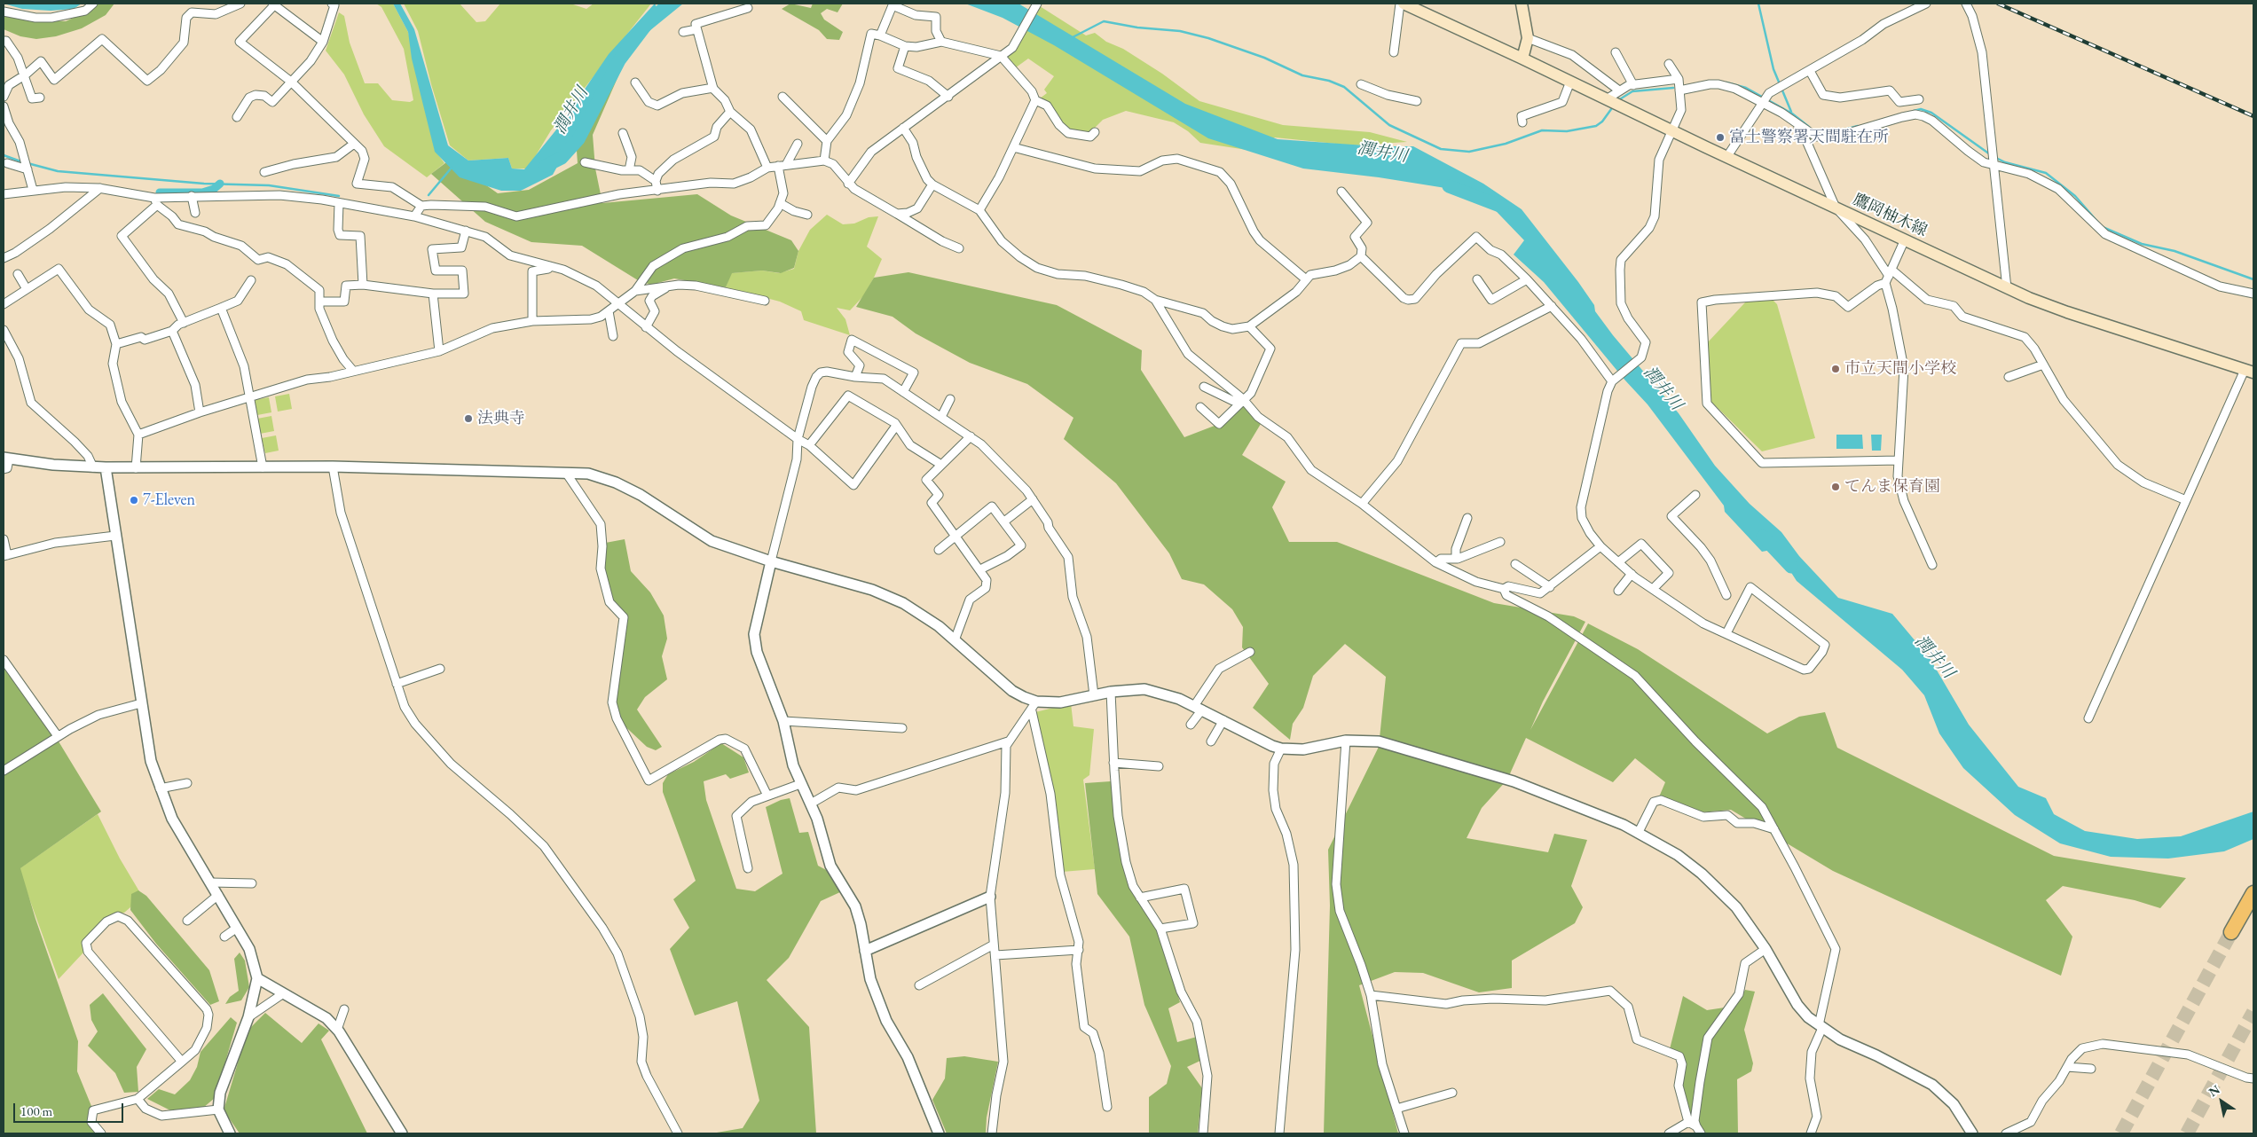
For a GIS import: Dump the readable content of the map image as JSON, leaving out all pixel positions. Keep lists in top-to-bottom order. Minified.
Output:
{"streets":{"main road":["鷹岡柚木線"]},"water":["潤井川"],"places":["富士警察署天間駐在所","市立天間小学校","法典寺","てんま保育園","7-Eleven"],"scale_bar":"100 m","north":"top left"}
